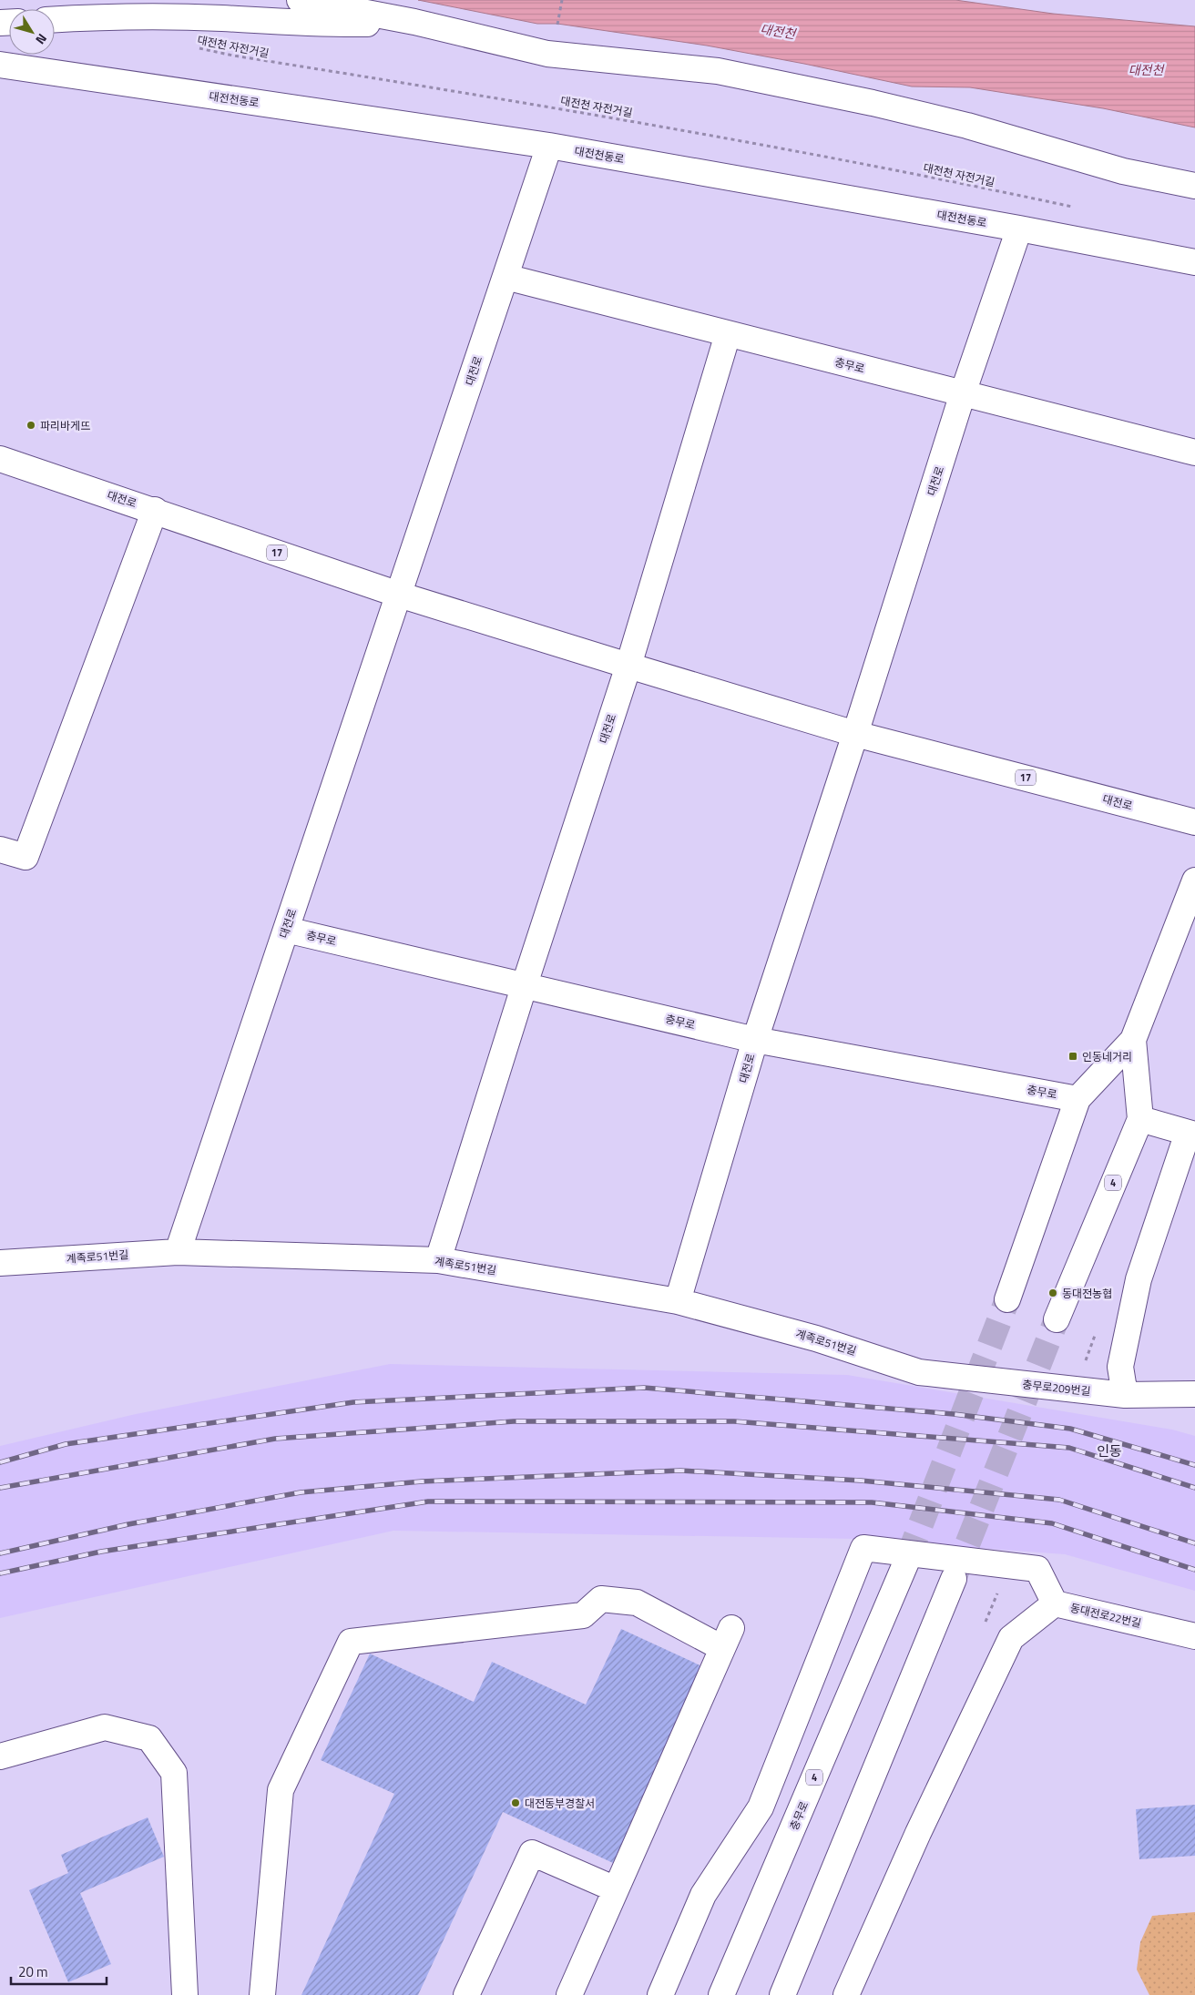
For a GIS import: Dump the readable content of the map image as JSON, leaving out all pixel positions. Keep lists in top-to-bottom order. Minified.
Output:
{"streets":{"street":["대전천동로","충무로","대전로","17","4","계족로51번길","충무로209번길","동대전로22번길"],"path":["대전천 자전거길"]},"crossings":[["대전천동로","대전로"],["충무로","대전로"],["충무로","4"],["대전로","계족로51번길"],["계족로51번길","충무로209번길"]],"districts":["인동"],"water":["대전천"],"places":{"other":["파리바게뜨","동대전농협","대전동부경찰서"],"transit":["인동네거리"]},"scale_bar":"20 m","north":"bottom right"}
